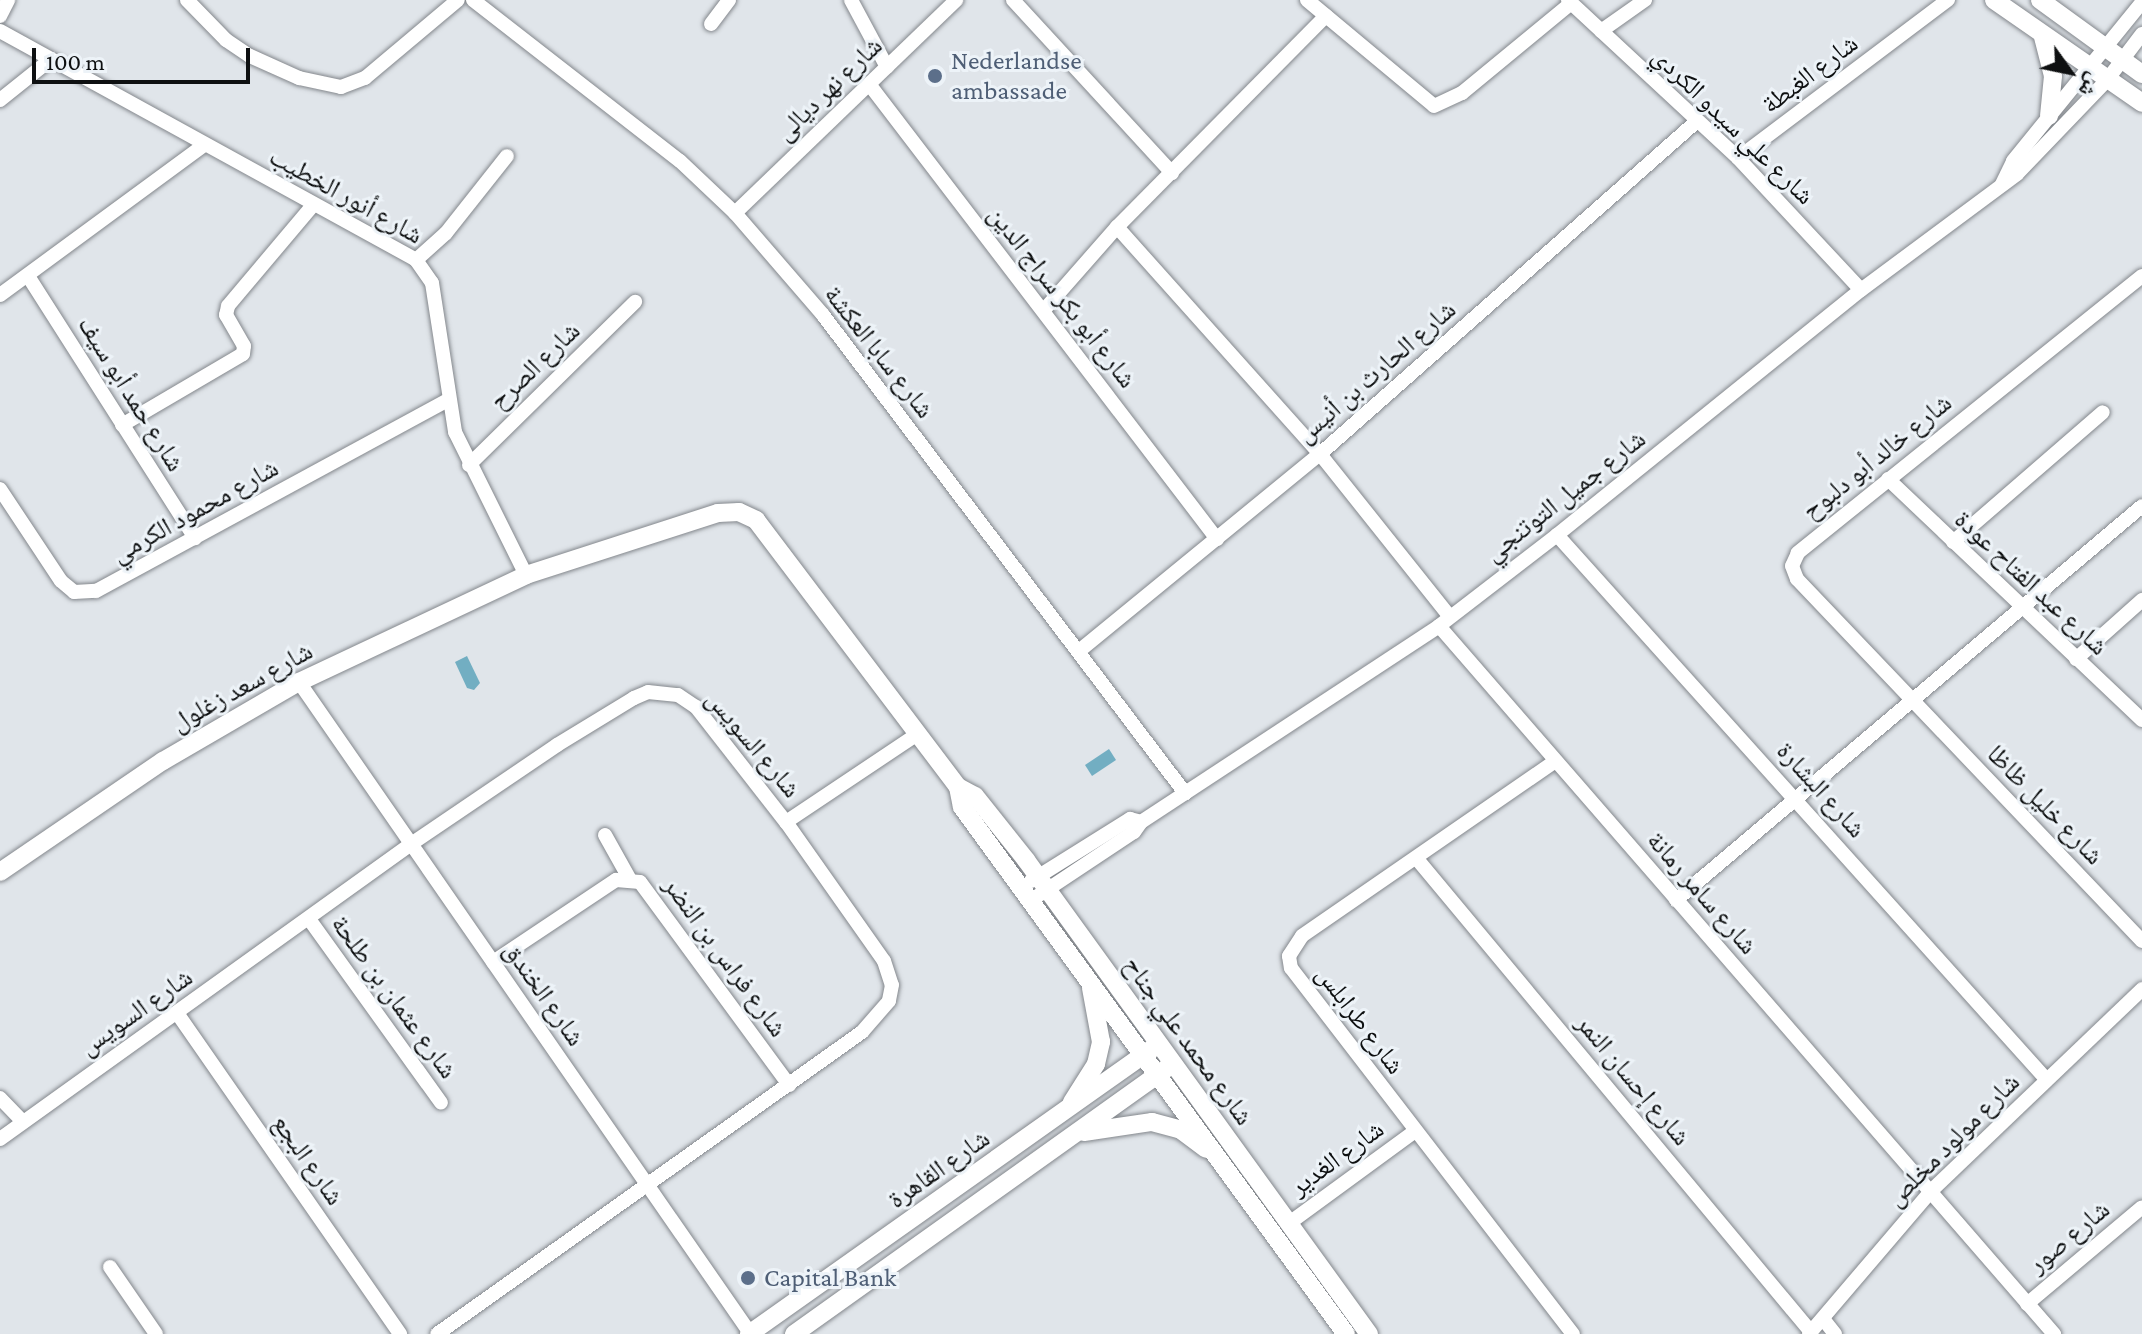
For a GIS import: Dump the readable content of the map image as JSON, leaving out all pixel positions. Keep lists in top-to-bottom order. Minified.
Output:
{"streets":{"main road":["شارع سعد زغلول","شارع محمد علي جناح","شارع القاهرة"],"street":["شارع الغبطة","شارع نهر ديالى","شارع علي سيدو الكردي","شارع أنور الخطيب","شارع أبو بكر سراج الدين","شارع سابا العكشة","شارع الصرح","شارع الحارث بن أنيس","شارع حمد أبو سيف","شارع خالد أبو دلبوح","شارع جميل التوتنجي","شارع محمود الكرمي","شارع عبد الفتاح عودة","شارع السويس","شارع البشارة","شارع خليل ظاظا","شارع سامر رمانة","شارع فراس بن النضر","شارع الخندق","شارع عثمان بن طلحة","شارع طرابلس","شارع إحسان النمر","شارع مولود مخلص","شارع الغدير","شارع البجع","شارع صور"]},"crossings":[["شارع الغبطة","شارع علي سيدو الكردي"],["شارع نهر ديالى","شارع أبو بكر سراج الدين"],["شارع نهر ديالى","شارع سابا العكشة"],["شارع علي سيدو الكردي","شارع الحارث بن أنيس"],["شارع علي سيدو الكردي","شارع جميل التوتنجي"],["شارع أنور الخطيب","شارع الصرح"],["شارع أنور الخطيب","شارع محمود الكرمي"],["شارع أنور الخطيب","شارع سعد زغلول"],["شارع أنور الخطيب","شارع محمد علي جناح"],["شارع أبو بكر سراج الدين","شارع الحارث بن أنيس"],["شارع سابا العكشة","شارع الحارث بن أنيس"],["شارع سابا العكشة","شارع جميل التوتنجي"],["شارع الحارث بن أنيس","شارع سامر رمانة"],["شارع حمد أبو سيف","شارع محمود الكرمي"],["شارع خالد أبو دلبوح","شارع عبد الفتاح عودة"],["شارع خالد أبو دلبوح","شارع خليل ظاظا"],["شارع جميل التوتنجي","شارع البشارة"],["شارع جميل التوتنجي","شارع سامر رمانة"],["شارع جميل التوتنجي","شارع محمد علي جناح"],["شارع سعد زغلول","شارع الخندق"],["شارع سعد زغلول","شارع محمد علي جناح"],["شارع السويس","شارع فراس بن النضر"],["شارع السويس","شارع الخندق"],["شارع السويس","شارع عثمان بن طلحة"],["شارع السويس","شارع البجع"],["شارع البشارة","شارع مولود مخلص"],["شارع سامر رمانة","شارع طرابلس"],["شارع سامر رمانة","شارع مولود مخلص"],["شارع سامر رمانة","شارع صور"],["شارع فراس بن النضر","شارع الخندق"],["شارع الخندق","شارع القاهرة"],["شارع طرابلس","شارع إحسان النمر"],["شارع طرابلس","شارع الغدير"],["شارع محمد علي جناح","شارع الغدير"],["شارع محمد علي جناح","شارع القاهرة"],["شارع إحسان النمر","شارع مولود مخلص"]],"places":["Nederlandse ambassade","Capital Bank"],"scale_bar":"100 m","north":"bottom right"}
